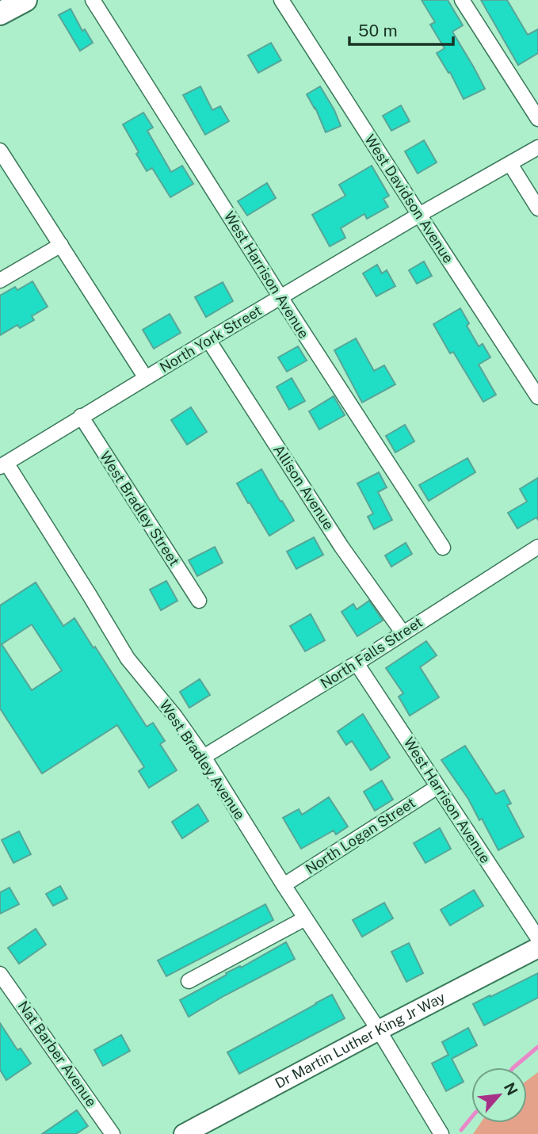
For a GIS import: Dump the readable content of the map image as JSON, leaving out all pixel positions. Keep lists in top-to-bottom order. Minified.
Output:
{"streets":{"main road":["Dr Martin Luther King Jr Way"],"street":["West Davidson Avenue","West Harrison Avenue","North York Street","Allison Avenue","West Bradley Street","North Falls Street","West Bradley Avenue","North Logan Street","Nat Barber Avenue"]},"crossings":[["West Davidson Avenue","North York Street"],["West Harrison Avenue","North York Street"],["West Harrison Avenue","North Falls Street"],["West Harrison Avenue","North Logan Street"],["North York Street","Allison Avenue"],["North York Street","West Bradley Street"],["North York Street","West Bradley Avenue"],["Allison Avenue","North Falls Street"],["North Falls Street","West Bradley Avenue"],["West Bradley Avenue","North Logan Street"],["West Bradley Avenue","Dr Martin Luther King Jr Way"]],"scale_bar":"50 m","north":"top right"}
